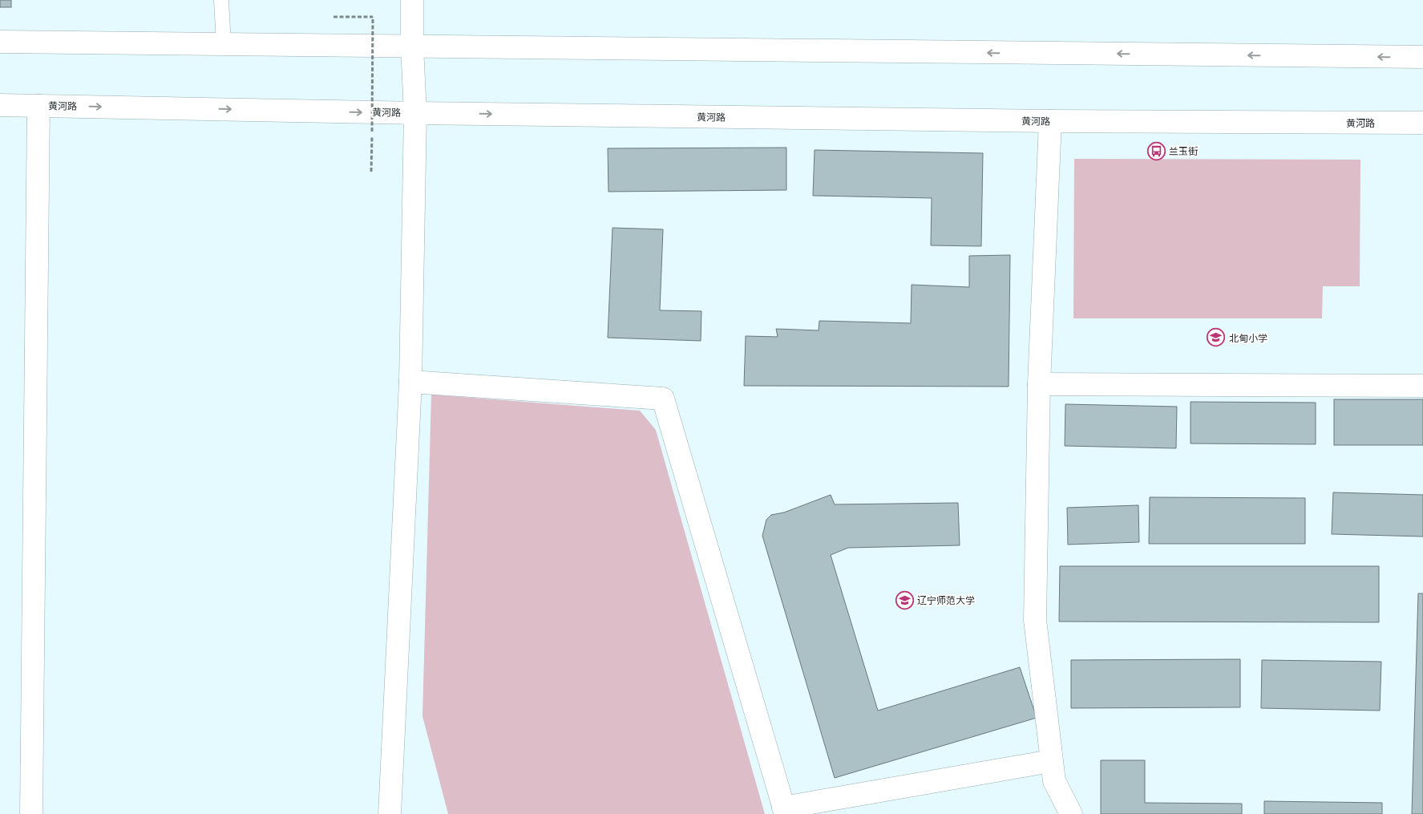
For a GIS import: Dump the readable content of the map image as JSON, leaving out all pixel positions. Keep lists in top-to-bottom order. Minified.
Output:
{"streets":{"street":["黄河路"]},"places":{"bus stop":["兰玉街"],"school or university":["北甸小学","辽宁师范大学"]}}
